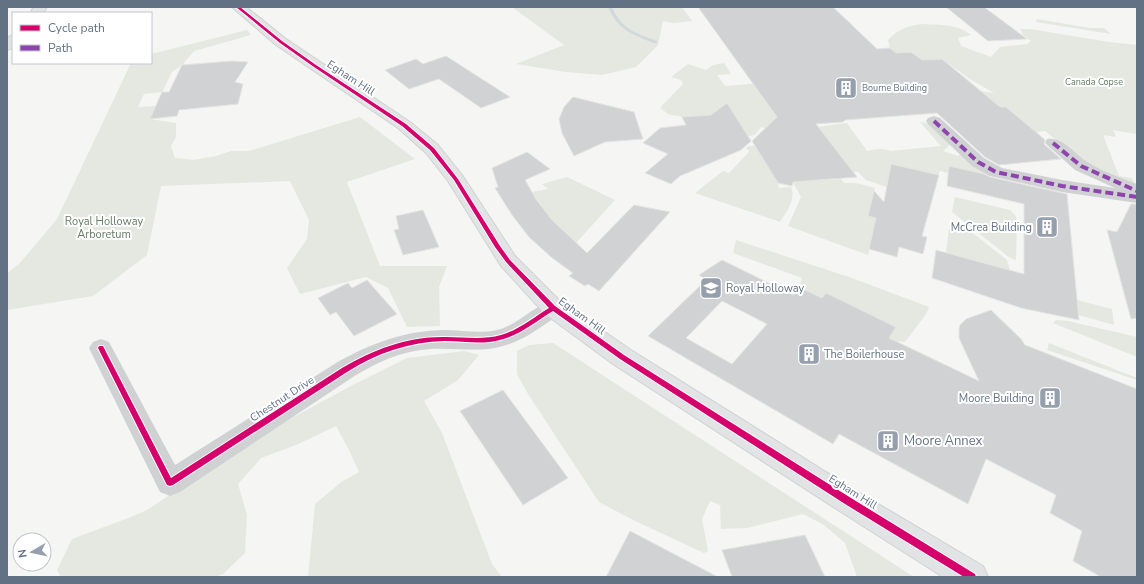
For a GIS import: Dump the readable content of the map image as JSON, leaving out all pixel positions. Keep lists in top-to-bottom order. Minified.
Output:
{"streets":{"main road":["Egham Hill"],"street":["Chestnut Drive"]},"crossings":[["Egham Hill","Chestnut Drive"]],"parks":["Canada Copse","Royal Holloway Arboretum"],"places":{"building":["Bourne Building","McCrea Building","The Boilerhouse","Moore Building","Moore Annex"],"school or university":["Royal Holloway"]},"legend":["Cycle path","Path"],"north":"left"}
